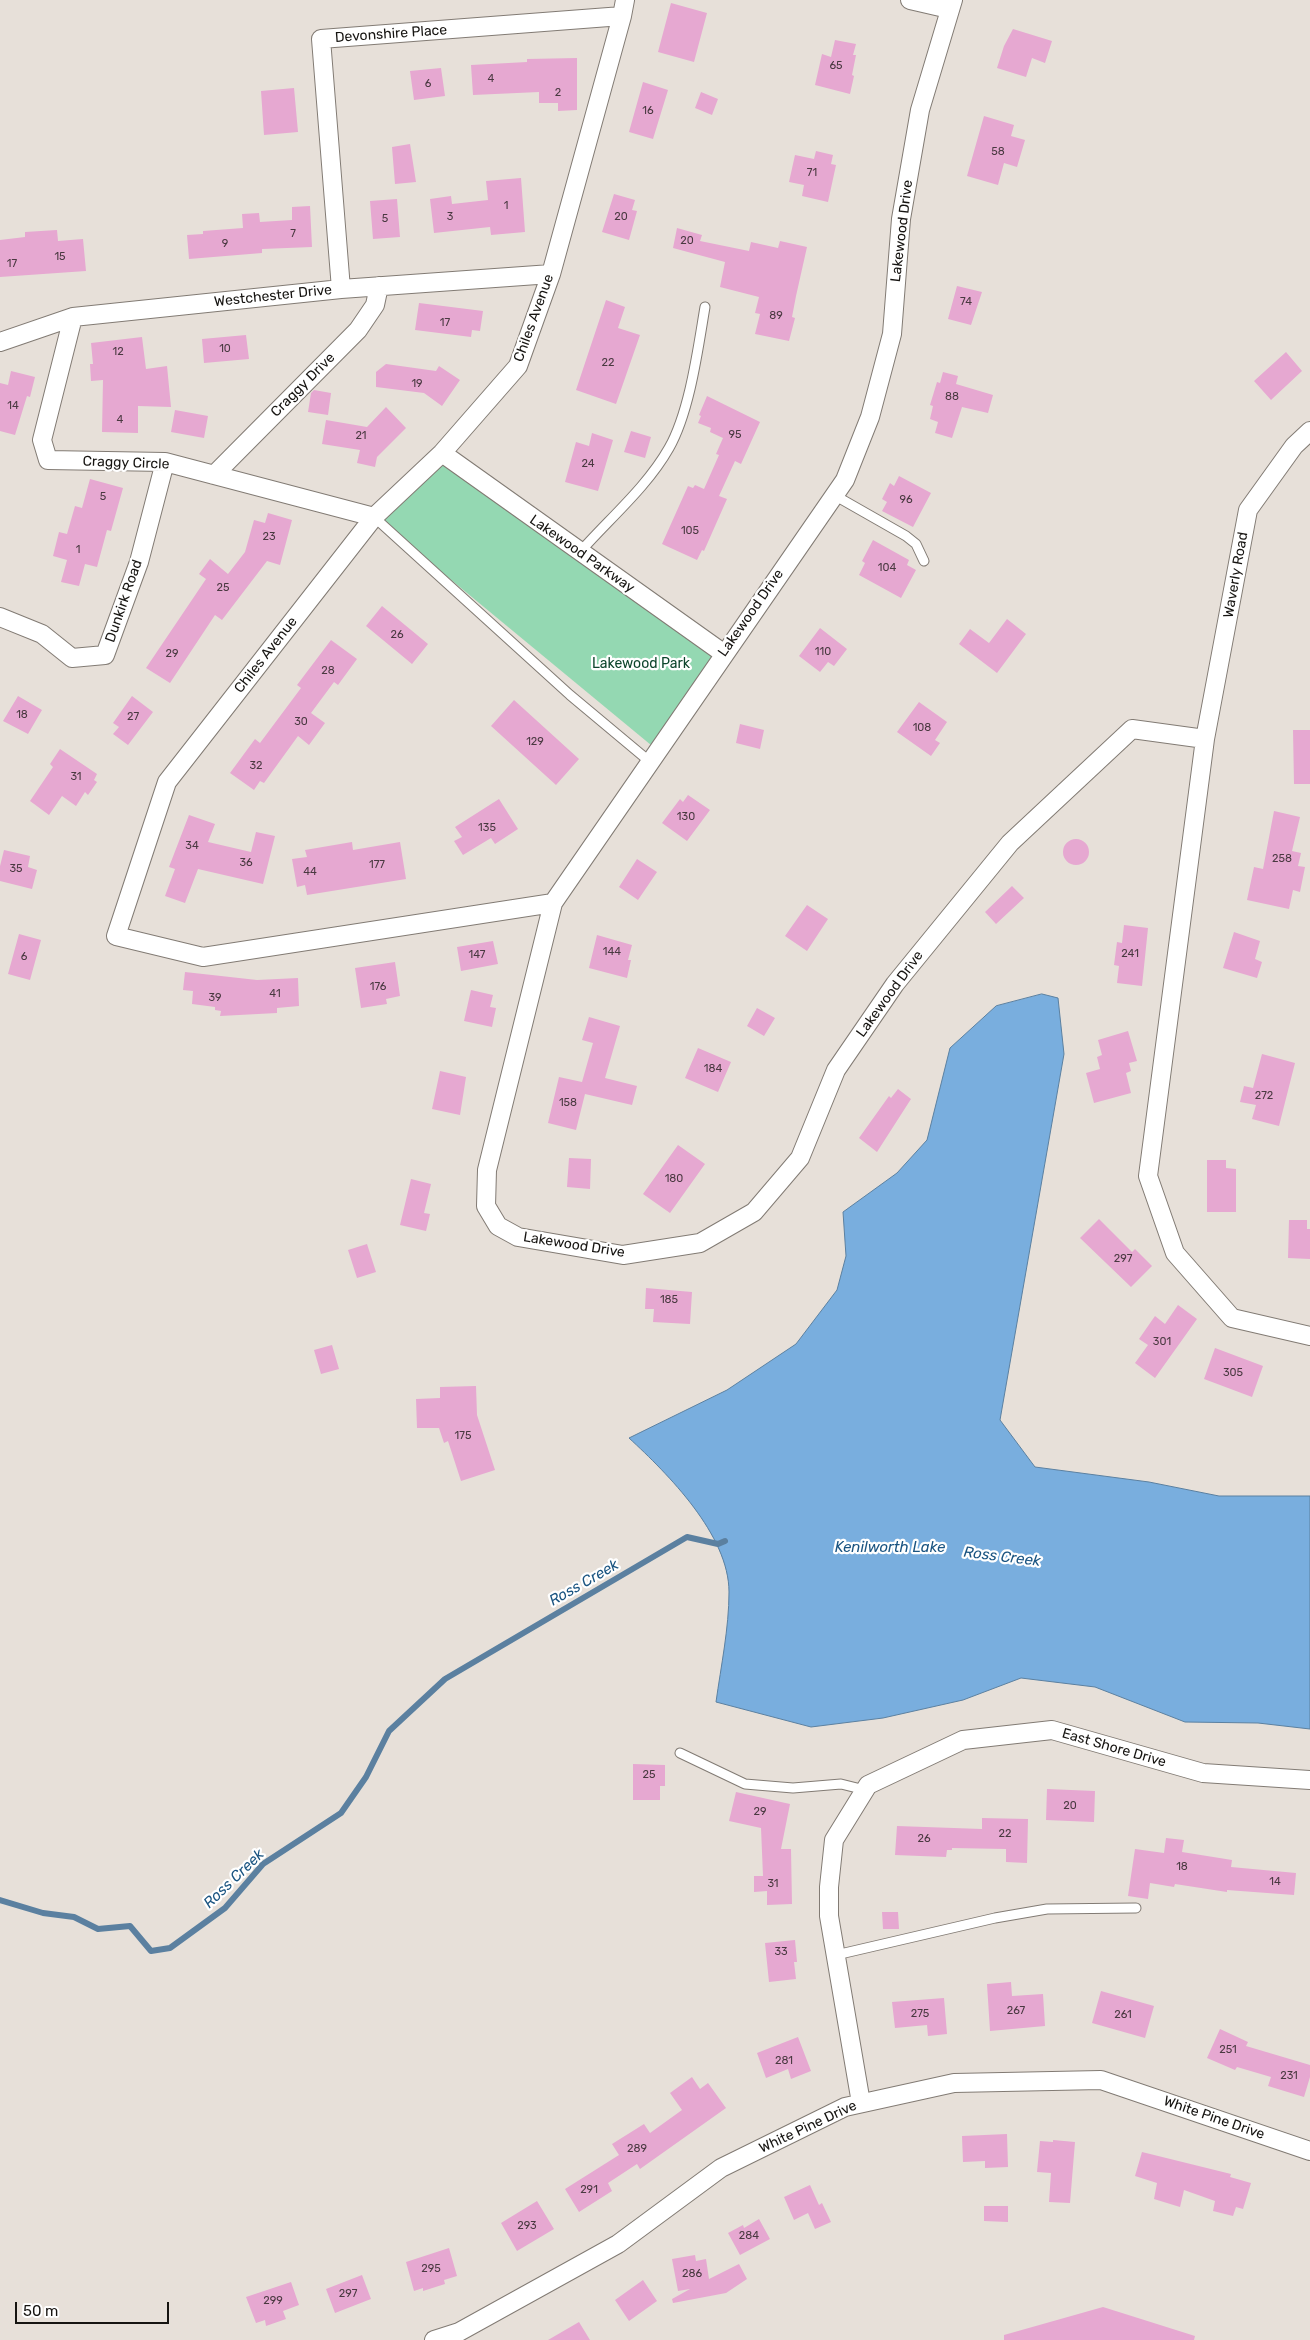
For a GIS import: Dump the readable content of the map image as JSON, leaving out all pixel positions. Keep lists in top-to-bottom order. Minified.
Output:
{"streets":{"street":["Devonshire Place","Lakewood Drive","Westchester Drive","Chiles Avenue","Craggy Drive","Craggy Circle","Lakewood Parkway","Waverly Road","Dunkirk Road","East Shore Drive","White Pine Drive"]},"crossings":[["Devonshire Place","Westchester Drive"],["Devonshire Place","Chiles Avenue"],["Lakewood Drive","Chiles Avenue"],["Lakewood Drive","Lakewood Parkway"],["Lakewood Drive","Waverly Road"],["Westchester Drive","Chiles Avenue"],["Westchester Drive","Craggy Drive"],["Westchester Drive","Craggy Circle"],["Chiles Avenue","Craggy Circle"],["Chiles Avenue","Lakewood Parkway"],["Craggy Drive","Craggy Circle"],["Craggy Circle","Dunkirk Road"],["East Shore Drive","White Pine Drive"]],"water":["Kenilworth Lake","Ross Creek"],"parks":["Lakewood Park"],"house_numbers":["65","4","6","2","16","58","71","1","3","20","5","7","20","9","15","17","74","89","17","10","12","22","19","88","14","4","95","21","24","5","96","105","23","1","104","25","26","110","29","28","18","27","30","108","129","32","31","130","135","34","258","36","177","35","44","144","241","147","6","176","41","39","184","272","158","180","297","185","301","305","175","25","20","29","22","26","18","14","31","33","267","275","261","251","281","231","289","291","293","284","295","286","297","299"],"scale_bar":"50 m"}
